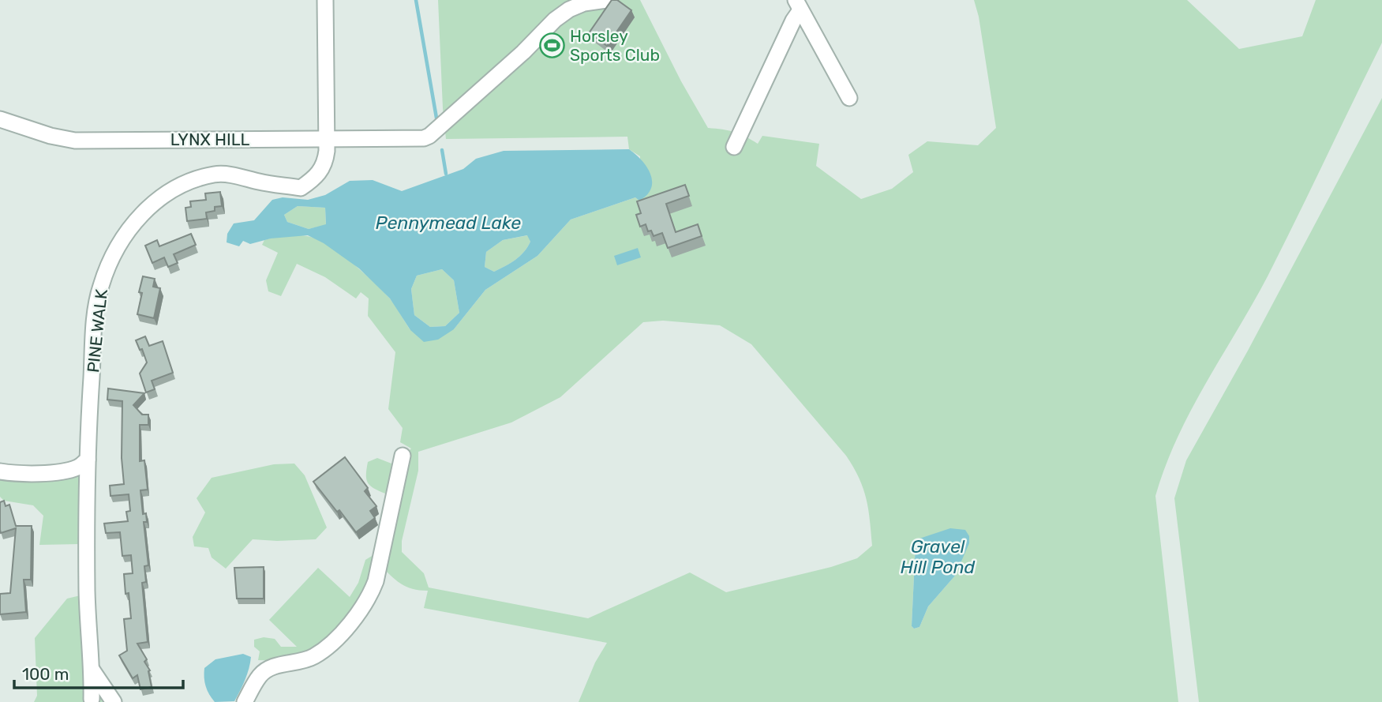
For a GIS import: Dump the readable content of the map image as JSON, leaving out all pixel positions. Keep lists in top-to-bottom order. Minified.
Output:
{"streets":{"street":["LYNX HILL","PINE WALK"]},"crossings":[["LYNX HILL","PINE WALK"]],"water":["Pennymead Lake","Gravel Hill Pond"],"places":{"sports":["Horsley Sports Club"]},"scale_bar":"100 m"}
